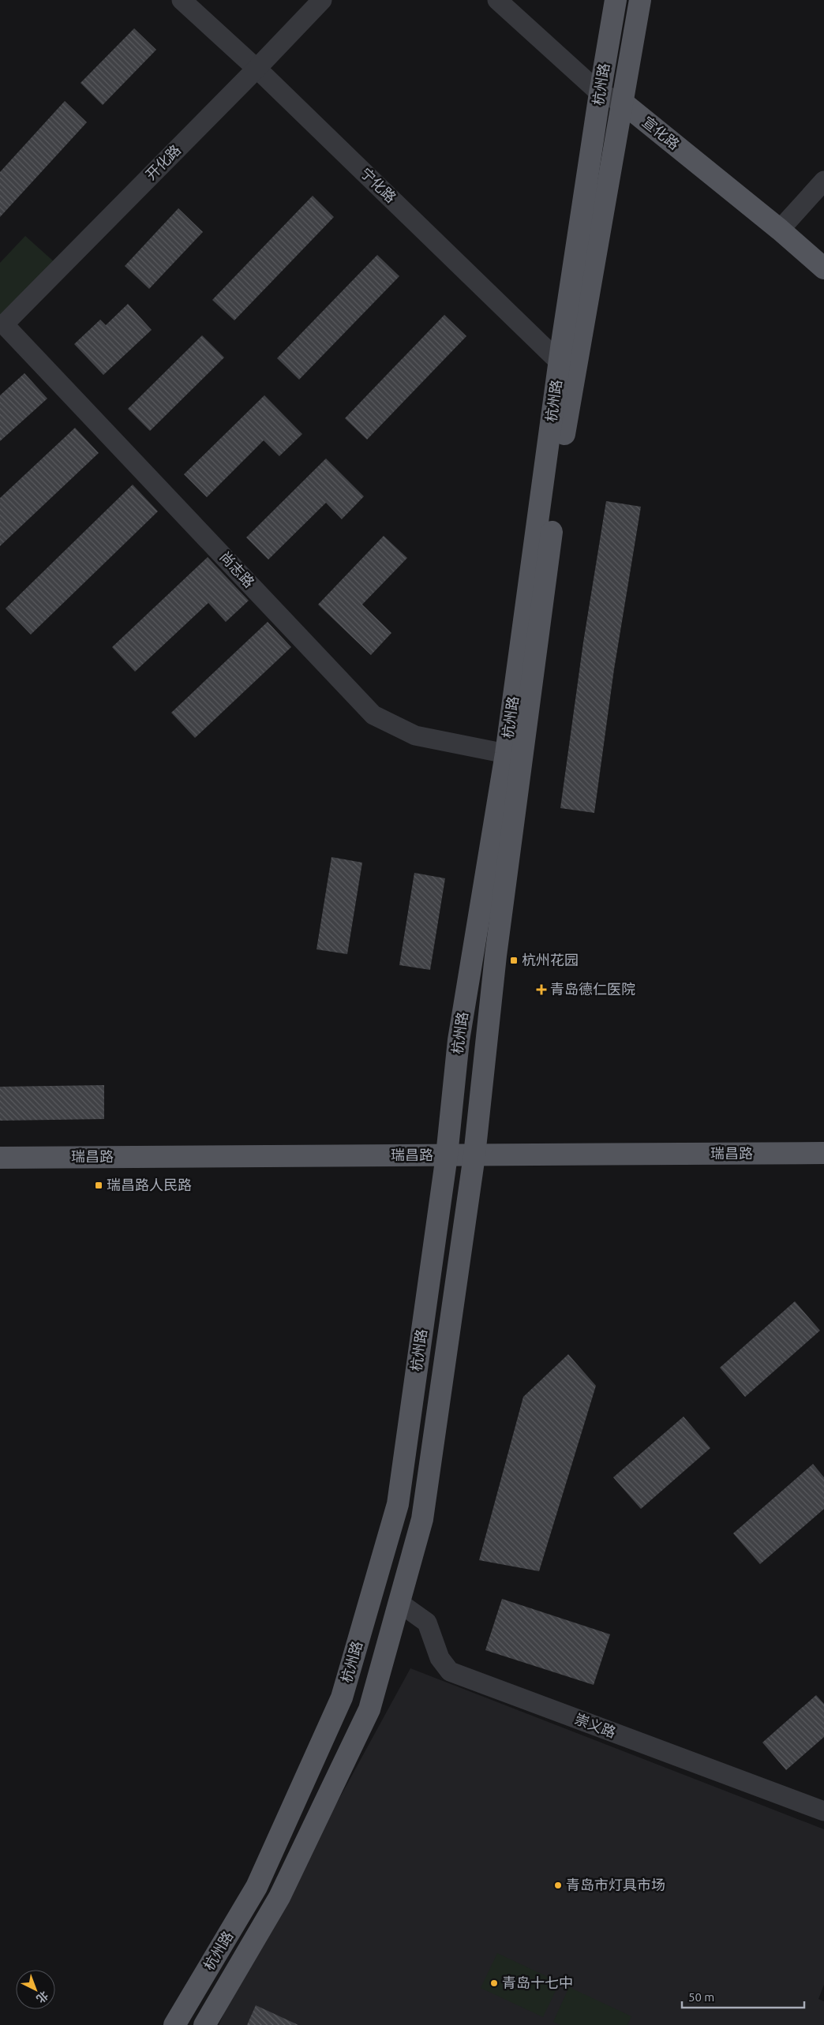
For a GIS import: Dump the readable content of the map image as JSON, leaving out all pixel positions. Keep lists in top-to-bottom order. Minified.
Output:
{"streets":{"main road":["杭州路","宣化路","瑞昌路"],"street":["开化路","宁化路","尚志路","崇义路"]},"crossings":[["杭州路","宣化路"],["杭州路","宁化路"],["杭州路","尚志路"],["杭州路","瑞昌路"],["杭州路","崇义路"],["开化路","宁化路"],["开化路","尚志路"]],"places":{"transit":["杭州花园","瑞昌路人民路"],"health":["青岛德仁医院"],"other":["青岛市灯具市场","青岛十七中"]},"scale_bar":"50 m","north":"bottom right"}
